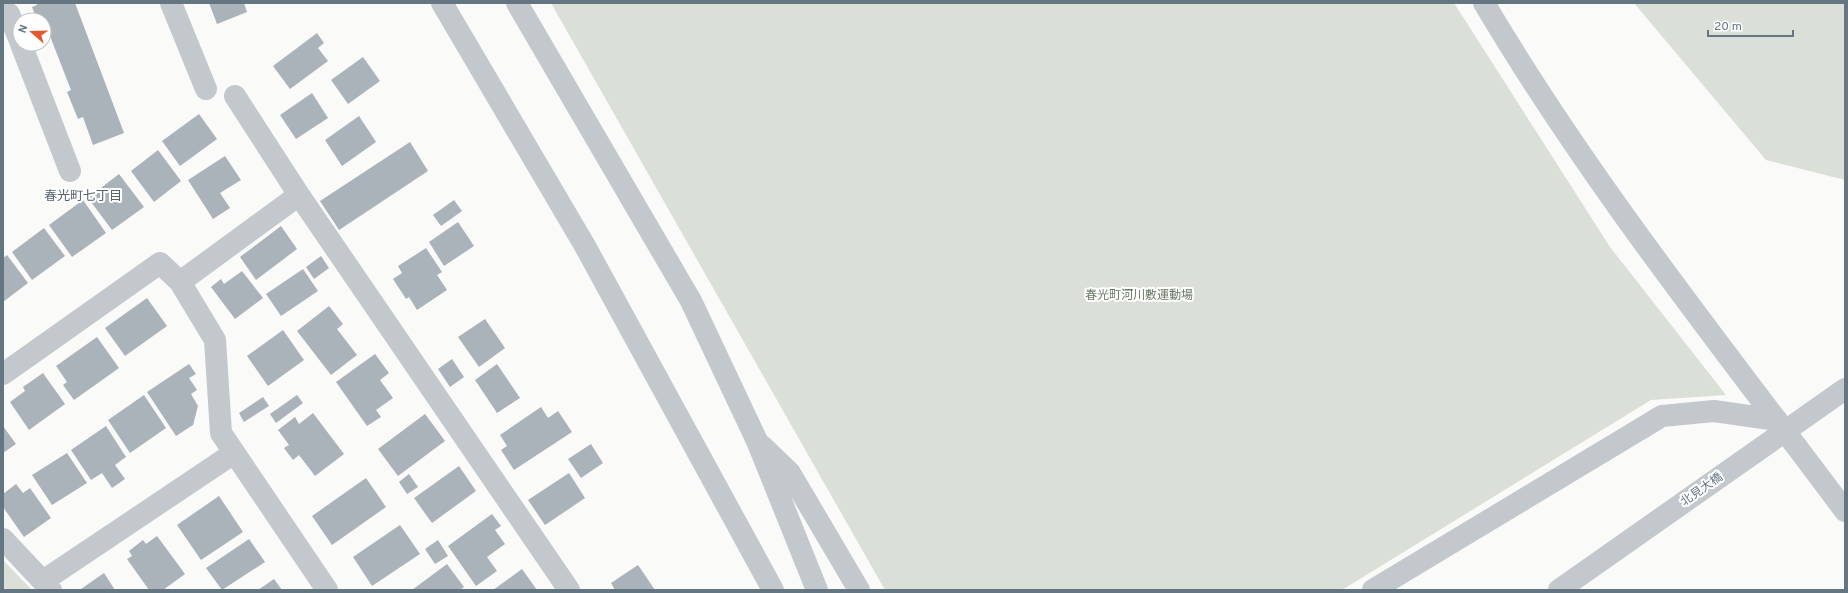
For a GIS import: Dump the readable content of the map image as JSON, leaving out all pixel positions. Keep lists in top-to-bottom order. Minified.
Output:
{"streets":{"street":["北見大橋"]},"districts":["春光町七丁目"],"parks":["春光町河川敷運動場"],"scale_bar":"20 m","north":"left"}
